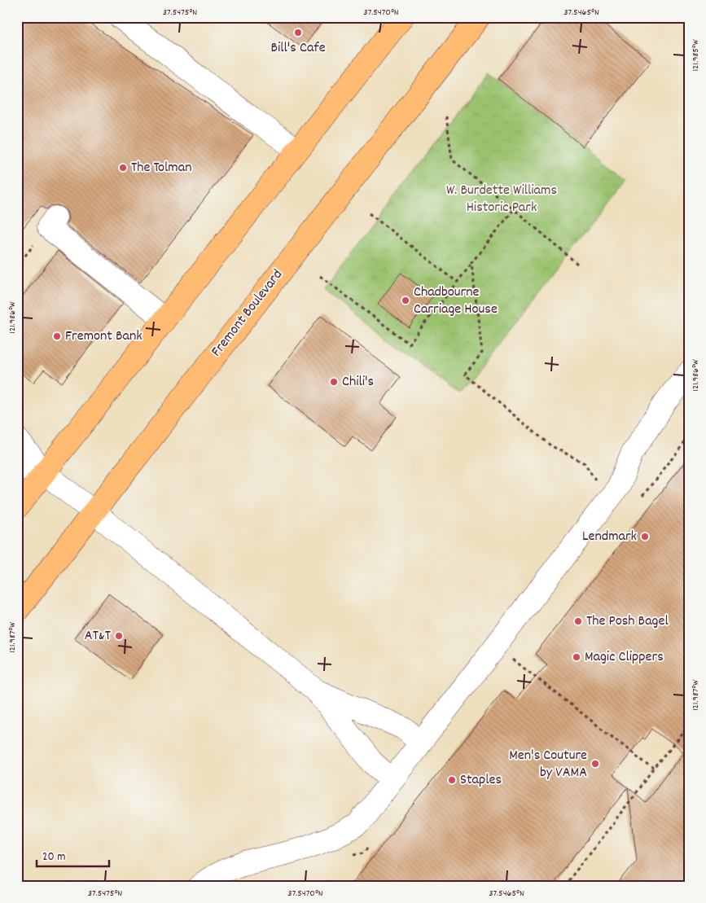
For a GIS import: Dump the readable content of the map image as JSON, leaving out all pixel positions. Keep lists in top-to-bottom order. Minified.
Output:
{"streets":{"main road":["Fremont Boulevard"]},"parks":["W. Burdette Williams Historic Park"],"places":["Bill's Cafe","The Tolman","Chadbourne Carriage House","Fremont Bank","Chili's","Lendmark","The Posh Bagel","AT&T","Magic Clippers","Men's Couture by VAMA","Staples"],"scale_bar":"20 m","coordinates":["37.5475°N","37.5470°N","37.5465°N","121.985°W","121.986°W","121.987°W"]}
